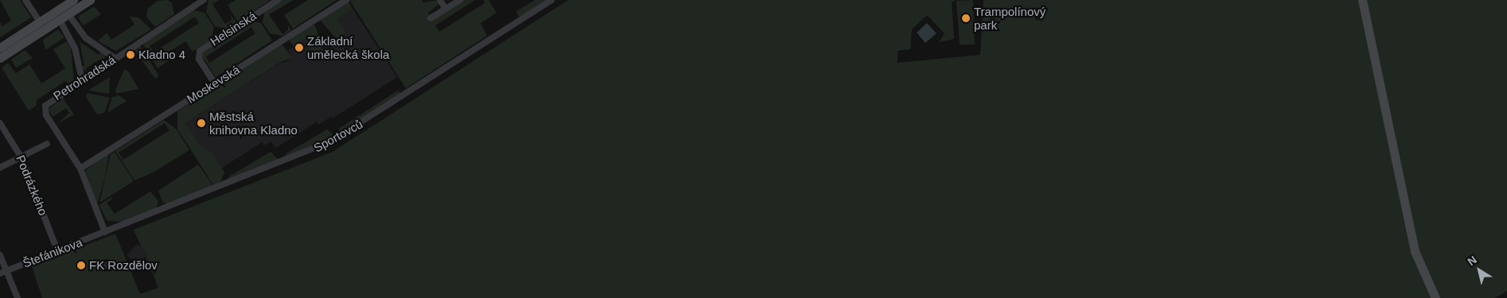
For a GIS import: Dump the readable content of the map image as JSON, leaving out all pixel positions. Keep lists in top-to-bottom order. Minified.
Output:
{"streets":{"street":["Helsinská","Petrohradská","Moskevská","Sportovců","Podrázkého","Štefánikova"]},"crossings":[["Helsinská","Moskevská"],["Petrohradská","Moskevská"],["Petrohradská","Sportovců"],["Petrohradská","Štefánikova"],["Sportovců","Štefánikova"],["Podrázkého","Štefánikova"]],"places":["Trampolínový park","Základní umělecká škola","Kladno 4","Městská knihovna Kladno","FK Rozdělov"],"north":"top left"}
